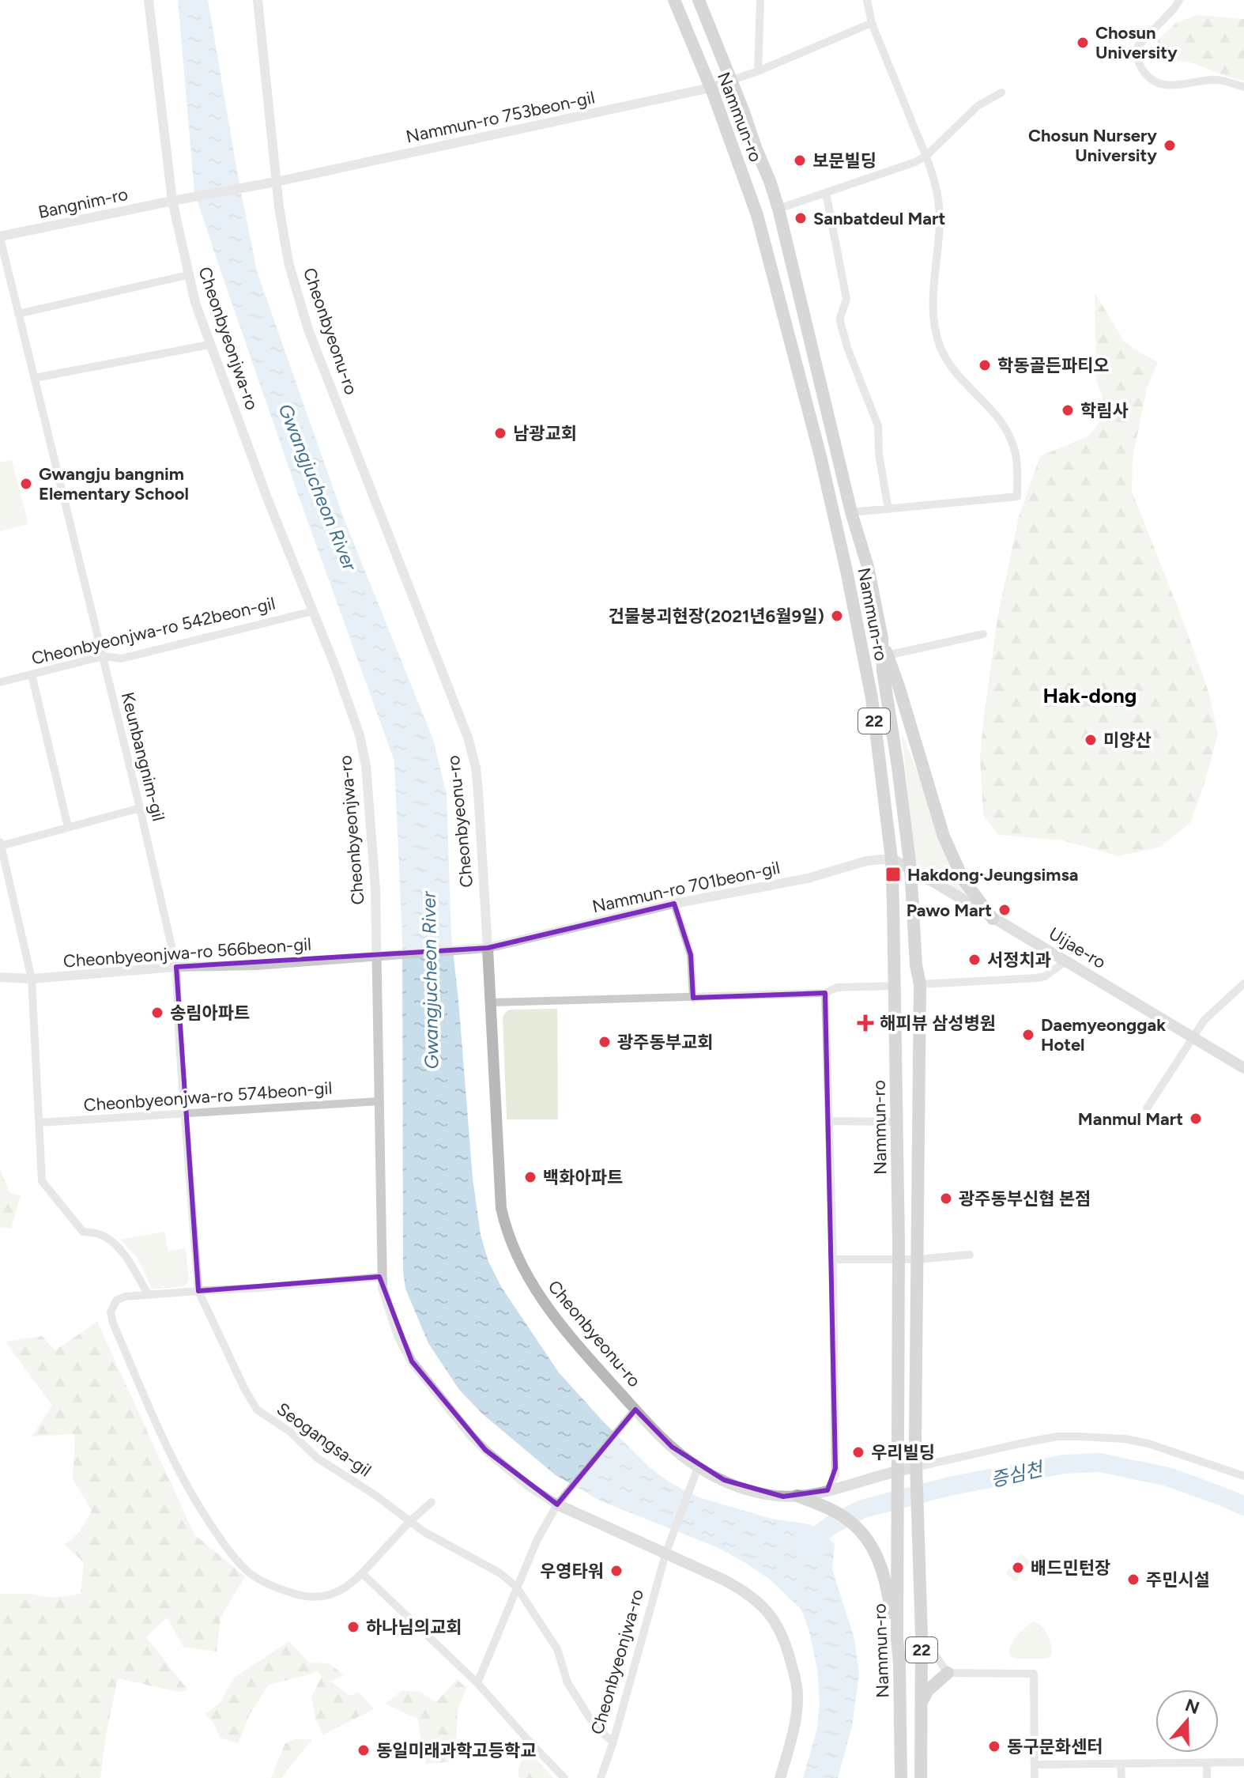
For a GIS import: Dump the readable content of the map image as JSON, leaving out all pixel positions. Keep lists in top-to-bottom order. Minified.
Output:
{"streets":{"main road":["Nammun-ro","Cheonbyeonu-ro","Cheonbyeonjwa-ro","22","Uijae-ro"],"street":["Nammun-ro 753beon-gil","Bangnim-ro","Cheonbyeonjwa-ro 542beon-gil","Keunbangnim-gil","Nammun-ro 701beon-gil","Cheonbyeonjwa-ro 566beon-gil","Cheonbyeonjwa-ro 574beon-gil","Seogangsa-gil"]},"crossings":[["Nammun-ro 753beon-gil","Nammun-ro"],["Nammun-ro 753beon-gil","Bangnim-ro"],["Nammun-ro 753beon-gil","Cheonbyeonu-ro"],["Nammun-ro 753beon-gil","Cheonbyeonjwa-ro"],["Nammun-ro","Cheonbyeonu-ro"],["Nammun-ro","22"],["Nammun-ro","Nammun-ro 701beon-gil"],["Nammun-ro","Uijae-ro"],["Bangnim-ro","Cheonbyeonjwa-ro"],["Bangnim-ro","Keunbangnim-gil"],["Cheonbyeonu-ro","22"],["Cheonbyeonu-ro","Nammun-ro 701beon-gil"],["Cheonbyeonjwa-ro","Cheonbyeonjwa-ro 542beon-gil"],["Cheonbyeonjwa-ro","Nammun-ro 701beon-gil"],["Cheonbyeonjwa-ro","Cheonbyeonjwa-ro 566beon-gil"],["Cheonbyeonjwa-ro","Cheonbyeonjwa-ro 574beon-gil"],["Cheonbyeonjwa-ro","Seogangsa-gil"],["Cheonbyeonjwa-ro 542beon-gil","Keunbangnim-gil"],["Keunbangnim-gil","Cheonbyeonjwa-ro 566beon-gil"],["Keunbangnim-gil","Cheonbyeonjwa-ro 574beon-gil"],["Keunbangnim-gil","Seogangsa-gil"],["Nammun-ro 701beon-gil","Uijae-ro"],["Nammun-ro 701beon-gil","Cheonbyeonjwa-ro 566beon-gil"]],"districts":["Hak-dong"],"water":["Gwangjucheon River","증심천"],"places":{"other":["Chosun University","Chosun Nursery University","보문빌딩","Sanbatdeul Mart","학동골든파티오","학림사","남광교회","Gwangju bangnim Elementary School","건물붕괴현장(2021년6월9일)","미양산","Pawo Mart","서정치과","송림아파트","Daemyeonggak Hotel","광주동부교회","Manmul Mart","백화아파트","광주동부신협 본점","우리빌딩","배드민턴장","우영타워","주민시설","하나님의교회","동구문화센터","동일미래과학고등학교"],"transit":["Hakdong·Jeungsimsa"],"health":["해피뷰 삼성병원"]},"north":"top"}
